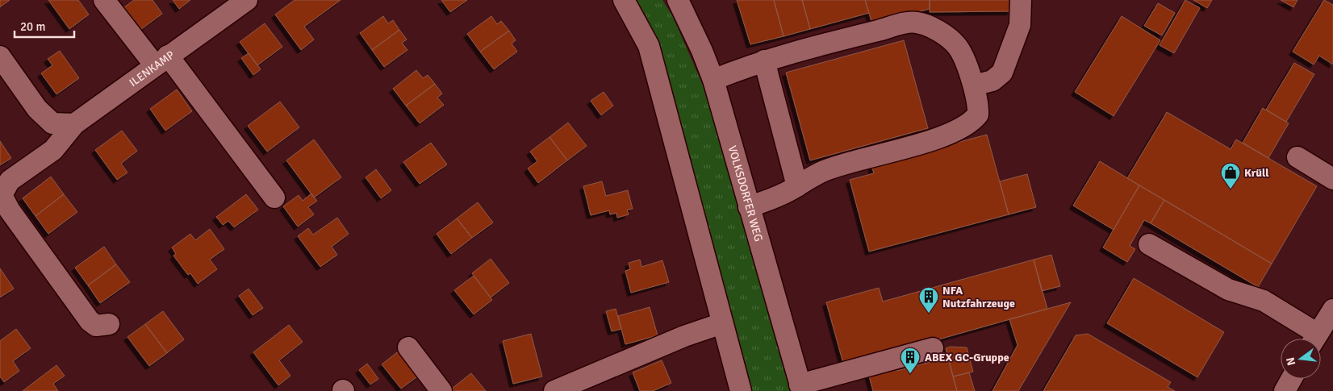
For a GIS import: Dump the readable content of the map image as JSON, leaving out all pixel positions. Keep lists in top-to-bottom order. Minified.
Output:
{"streets":{"street":["ILENKAMP","VOLKSDORFER WEG"]},"places":{"shop":["Krüll"],"building":["NFA Nutzfahrzeuge","ABEX GC-Gruppe"]},"scale_bar":"20 m","north":"left"}
